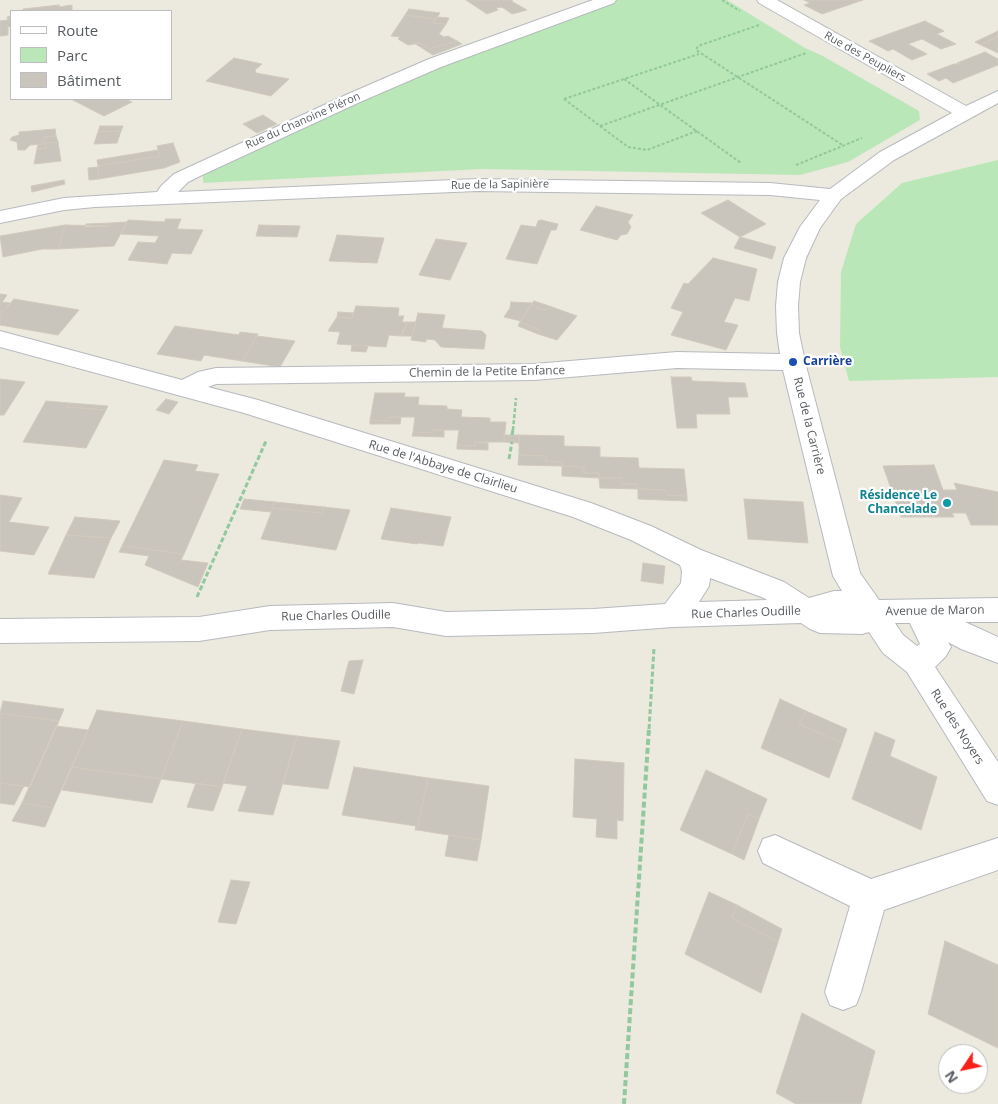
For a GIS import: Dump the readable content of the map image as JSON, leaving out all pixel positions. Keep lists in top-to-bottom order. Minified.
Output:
{"streets":{"street":["Rue des Peupliers","Rue du Chanoine Piéron","Rue de la Sapinière","Chemin de la Petite Enfance","Rue de la Carrière","Rue de l'Abbaye de Clairlieu","Avenue de Maron","Rue Charles Oudille","Rue des Noyers"]},"crossings":[["Rue des Peupliers","Rue de la Carrière"],["Rue du Chanoine Piéron","Rue de la Sapinière"],["Rue de la Sapinière","Rue de la Carrière"],["Chemin de la Petite Enfance","Rue de la Carrière"],["Chemin de la Petite Enfance","Rue de l'Abbaye de Clairlieu"],["Rue de la Carrière","Avenue de Maron"],["Rue de la Carrière","Rue Charles Oudille"],["Rue de la Carrière","Rue des Noyers"],["Rue de l'Abbaye de Clairlieu","Rue Charles Oudille"],["Avenue de Maron","Rue Charles Oudille"],["Avenue de Maron","Rue des Noyers"],["Rue Charles Oudille","Rue des Noyers"]],"places":["Carrière","Résidence Le Chancelade"],"legend":["Route","Parc","Bâtiment"],"north":"bottom left"}
